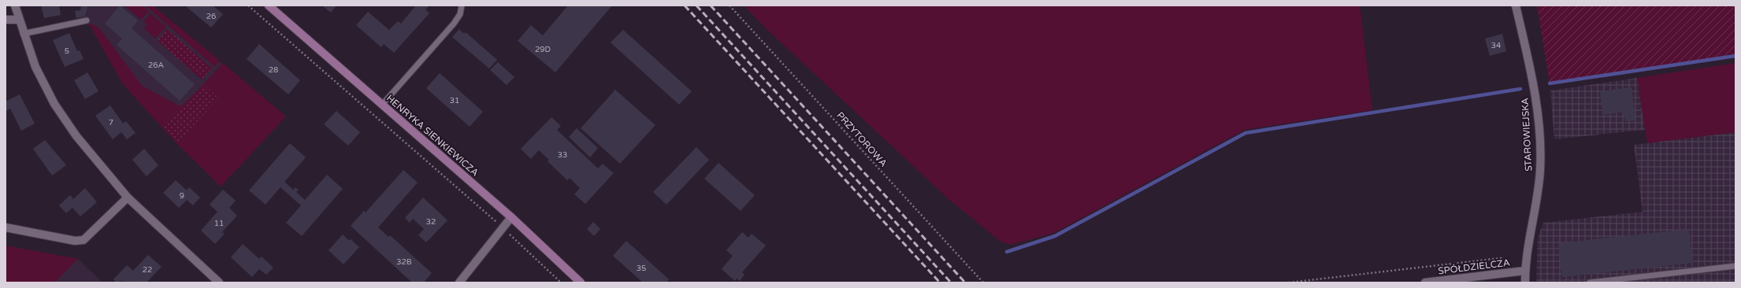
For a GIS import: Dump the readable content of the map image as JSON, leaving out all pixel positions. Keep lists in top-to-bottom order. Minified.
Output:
{"streets":{"street":["STAROWIEJSKA","HENRYKA SIENKIEWICZA","SPÓŁDZIELCZA"],"path":["PRZYTOROWA"]},"crossings":[["STAROWIEJSKA","SPÓŁDZIELCZA"]],"house_numbers":["26","34","29D","5","26A","28","31","7","33","9","32","11","32B","35","22"]}
